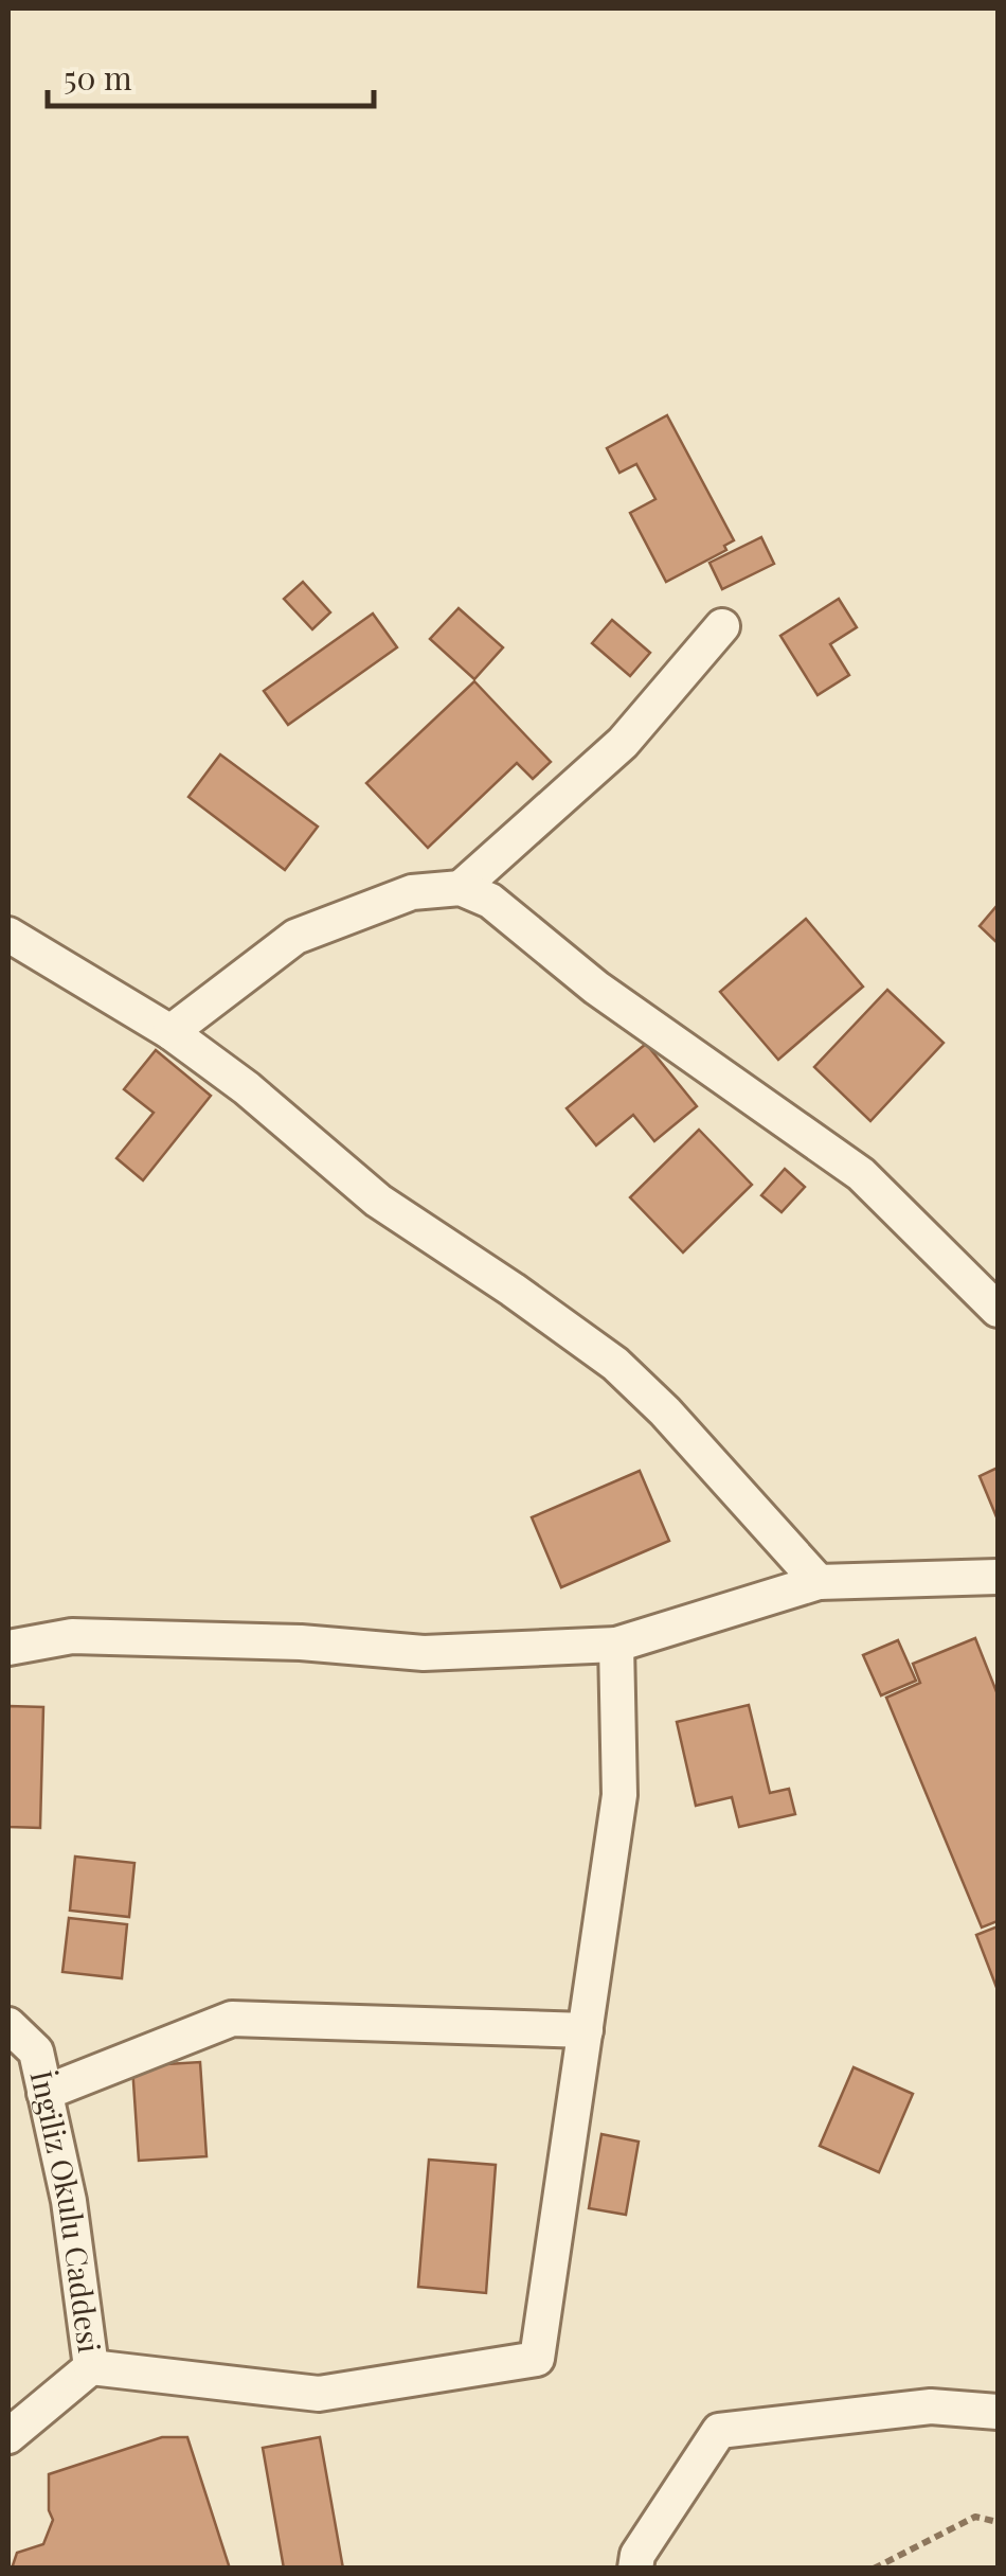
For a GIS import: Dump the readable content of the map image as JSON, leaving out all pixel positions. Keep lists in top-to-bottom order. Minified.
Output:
{"streets":{"street":["İngiliz Okulu Caddesi"]},"scale_bar":"50 m"}
